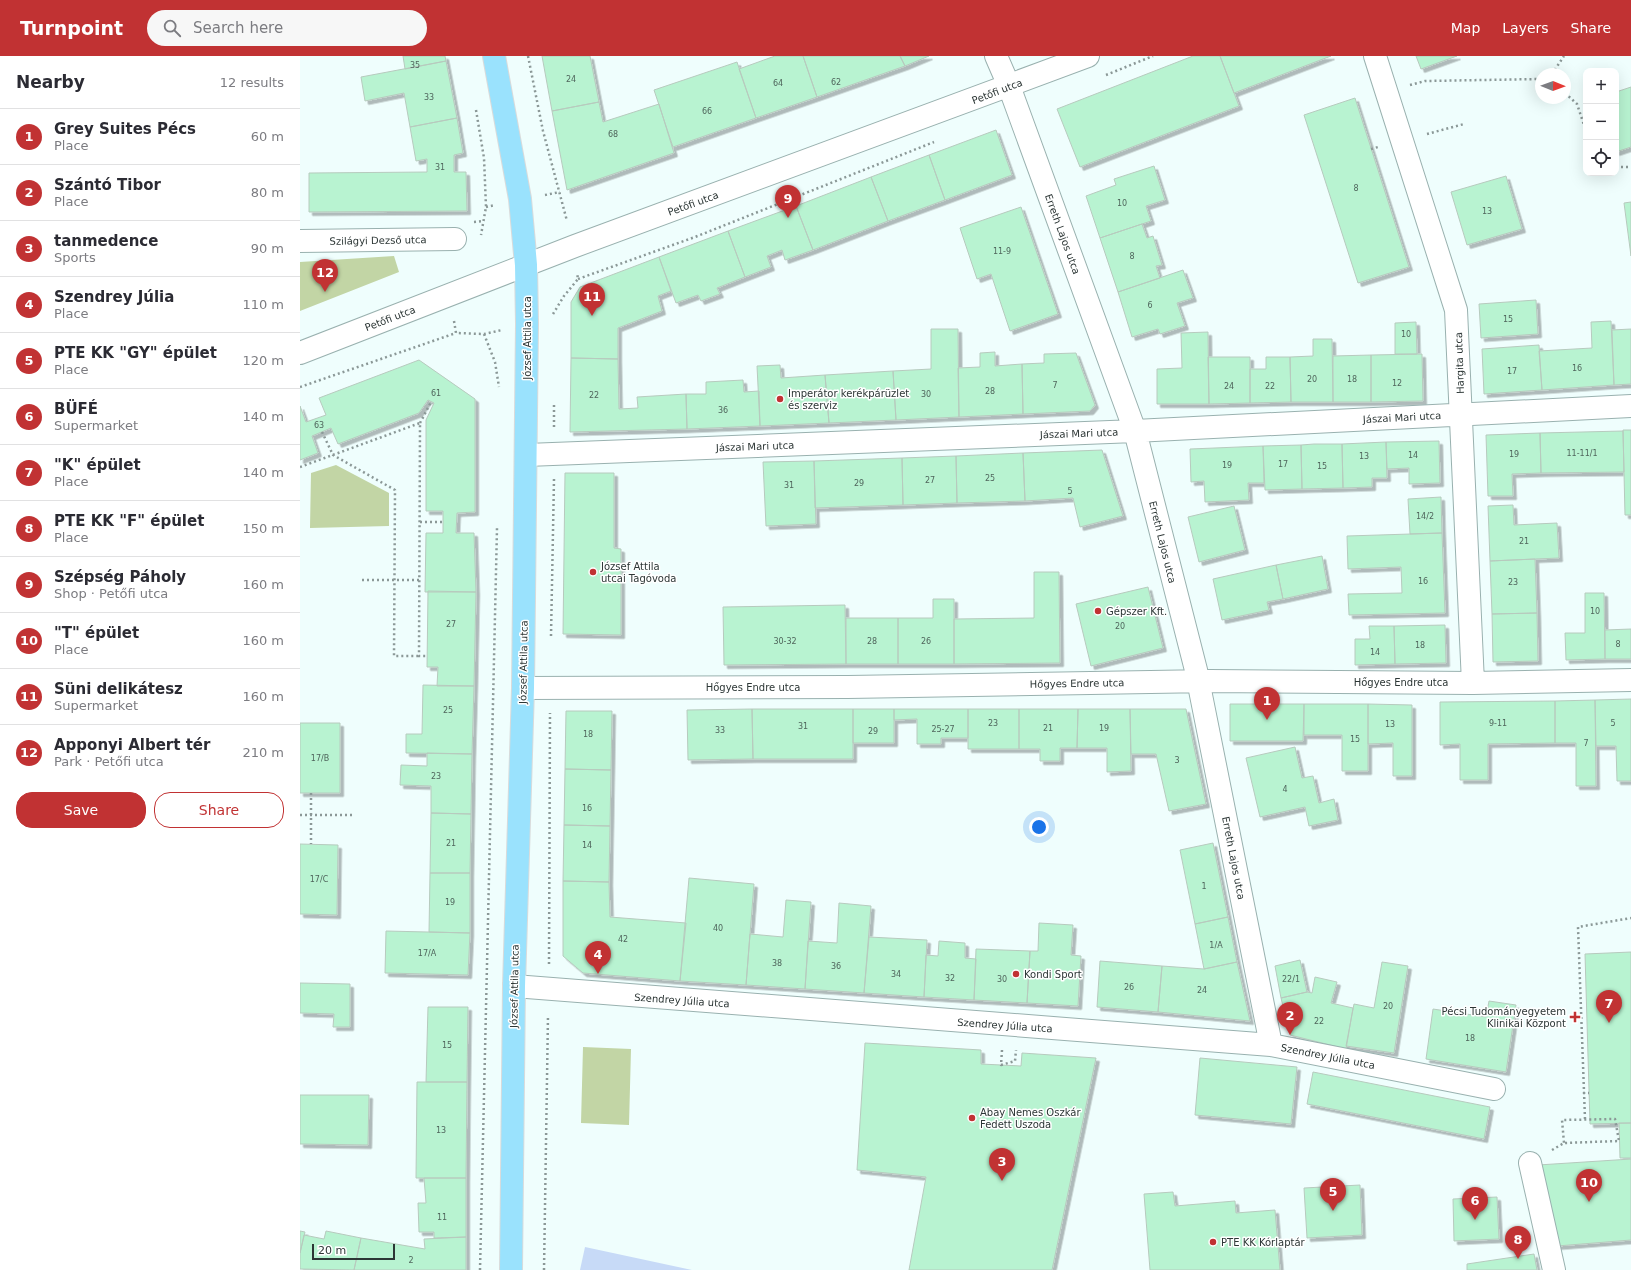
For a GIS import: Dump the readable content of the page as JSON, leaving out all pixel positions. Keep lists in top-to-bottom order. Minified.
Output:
{"streets":{"main road":["József Attila utca"],"street":["Petőfi utca","Erreth Lajos utca","Szilágyi Dezső utca","Hargita utca","Jászai Mari utca","Hőgyes Endre utca","Szendrey Júlia utca"]},"crossings":[["Petőfi utca","Erreth Lajos utca"],["Petőfi utca","József Attila utca"],["Erreth Lajos utca","Jászai Mari utca"],["Erreth Lajos utca","Hőgyes Endre utca"],["Erreth Lajos utca","Szendrey Júlia utca"],["József Attila utca","Jászai Mari utca"],["József Attila utca","Hőgyes Endre utca"],["József Attila utca","Szendrey Júlia utca"],["Hargita utca","Jászai Mari utca"],["Hargita utca","Hőgyes Endre utca"]],"places":{"other":["Imperátor kerékpárüzlet és szerviz","József Attila utcai Tagóvoda","Gépszer Kft.","Kondi Sport","Abay Nemes Oszkár Fedett Uszoda","PTE KK Kórlaptár"],"health":["Pécsi Tudományegyetem Klinikai Központ"]},"house_numbers":["35","24","62","64","33","66","68","31","8","10","13","11-9","8","6","15","10","16","17","20","18","12","7","24","22","28","61","30","22","36","63","11-11/1","19","14","13","17","19","15","25","27","29","31","5","14/2","21","16","23","10","27","20","30-32","28","26","8","18","14","25","23","9-11","5","13","31","21","19","25-27","33","29","18","15","7","17/B","3","23","4","16","21","14","17/C","1","19","40","42","1/A","17/A","38","36","34","32","30","22/1","26","24","20","22","18","15","13","11","2"],"scale_bar":"20 m","north":"right","page":{"header":"Turnpoint","search":"Search here","nav":["Map","Layers","Share"],"heading":["Nearby","12 results"],"map_buttons":["+","−"],"list":[{"mark":"1","name":"Grey Suites Pécs","note":"Place","value":"60 m"},{"mark":"2","name":"Szántó Tibor","note":"Place","value":"80 m"},{"mark":"3","name":"tanmedence","note":"Sports","value":"90 m"},{"mark":"4","name":"Szendrey Júlia","note":"Place","value":"110 m"},{"mark":"5","name":"PTE KK \"GY\" épület","note":"Place","value":"120 m"},{"mark":"6","name":"BÜFÉ","note":"Supermarket","value":"140 m"},{"mark":"7","name":"\"K\" épület","note":"Place","value":"140 m"},{"mark":"8","name":"PTE KK \"F\" épület","note":"Place","value":"150 m"},{"mark":"9","name":"Szépség Páholy","note":"Shop · Petőfi utca","value":"160 m"},{"mark":"10","name":"\"T\" épület","note":"Place","value":"160 m"},{"mark":"11","name":"Süni delikátesz","note":"Supermarket","value":"160 m"},{"mark":"12","name":"Apponyi Albert tér","note":"Park · Petőfi utca","value":"210 m"}],"pins":["9","12","11","1","4","7","2","3","10","5","6","8"],"buttons":["Save","Share"],"scale":"20 m"}}
